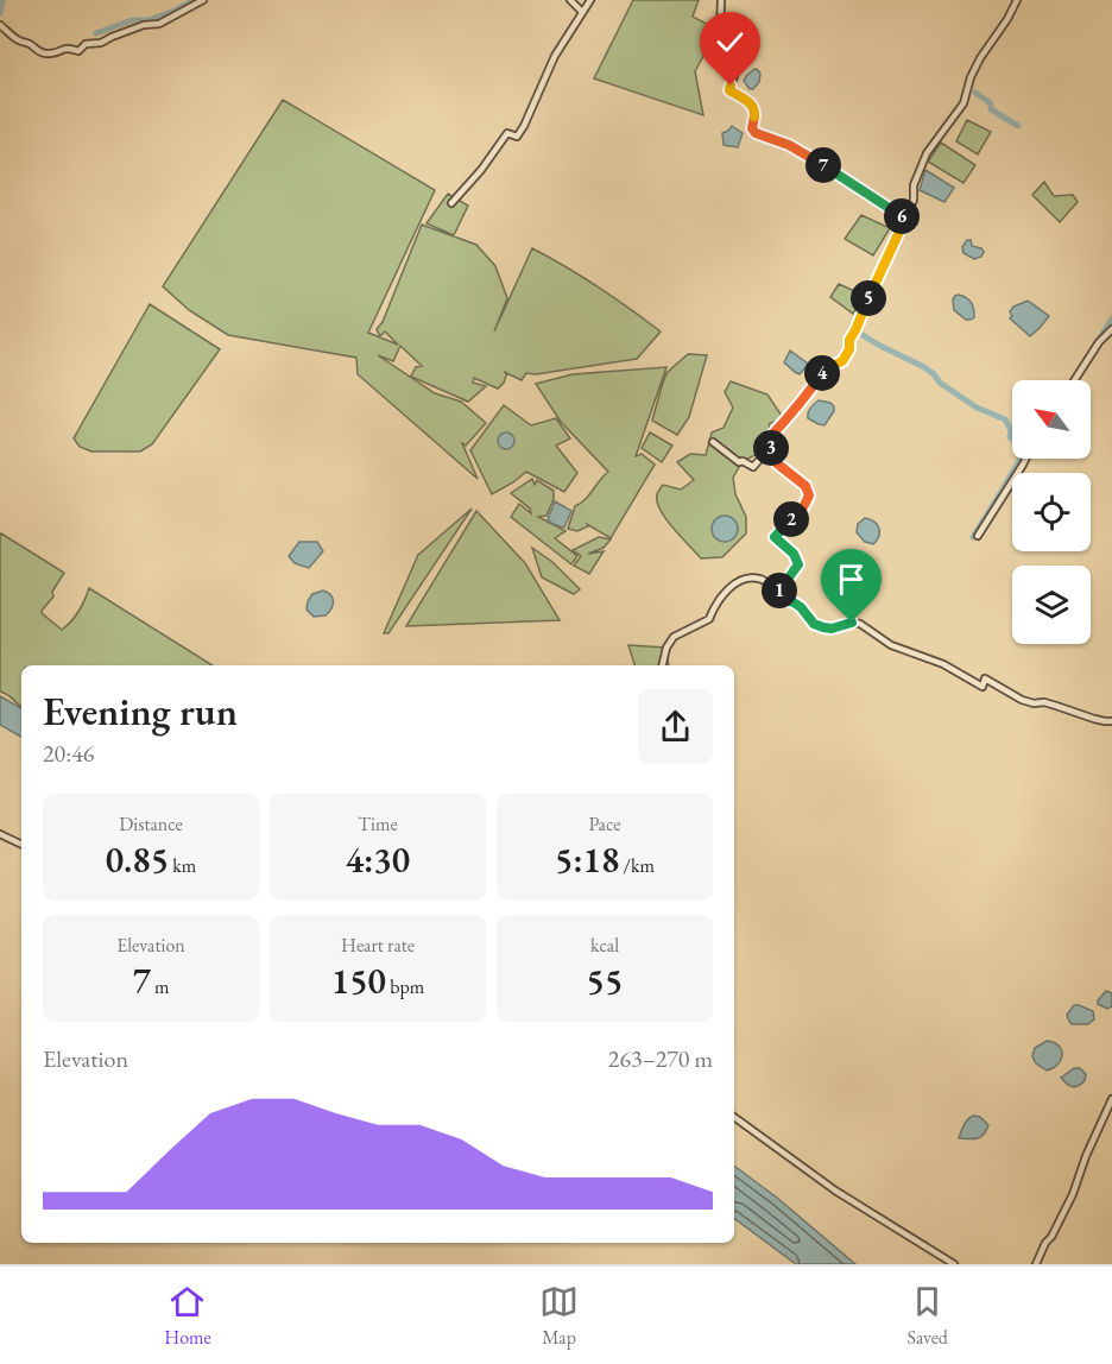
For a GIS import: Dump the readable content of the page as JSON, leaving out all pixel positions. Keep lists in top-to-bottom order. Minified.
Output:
{"north":"top left","page":{"pins":["7","6","5","4","3","2","1"],"heading":["Evening run","20:46"],"stats":[["Distance","0.85 km"],["Time","4:30"],["Pace","5:18 /km"],["Elevation","7 m"],["Heart rate","150 bpm"],["kcal","55"]],"chart":["Elevation","263–270 m"],"tabs":["Home","Map","Saved"]}}
